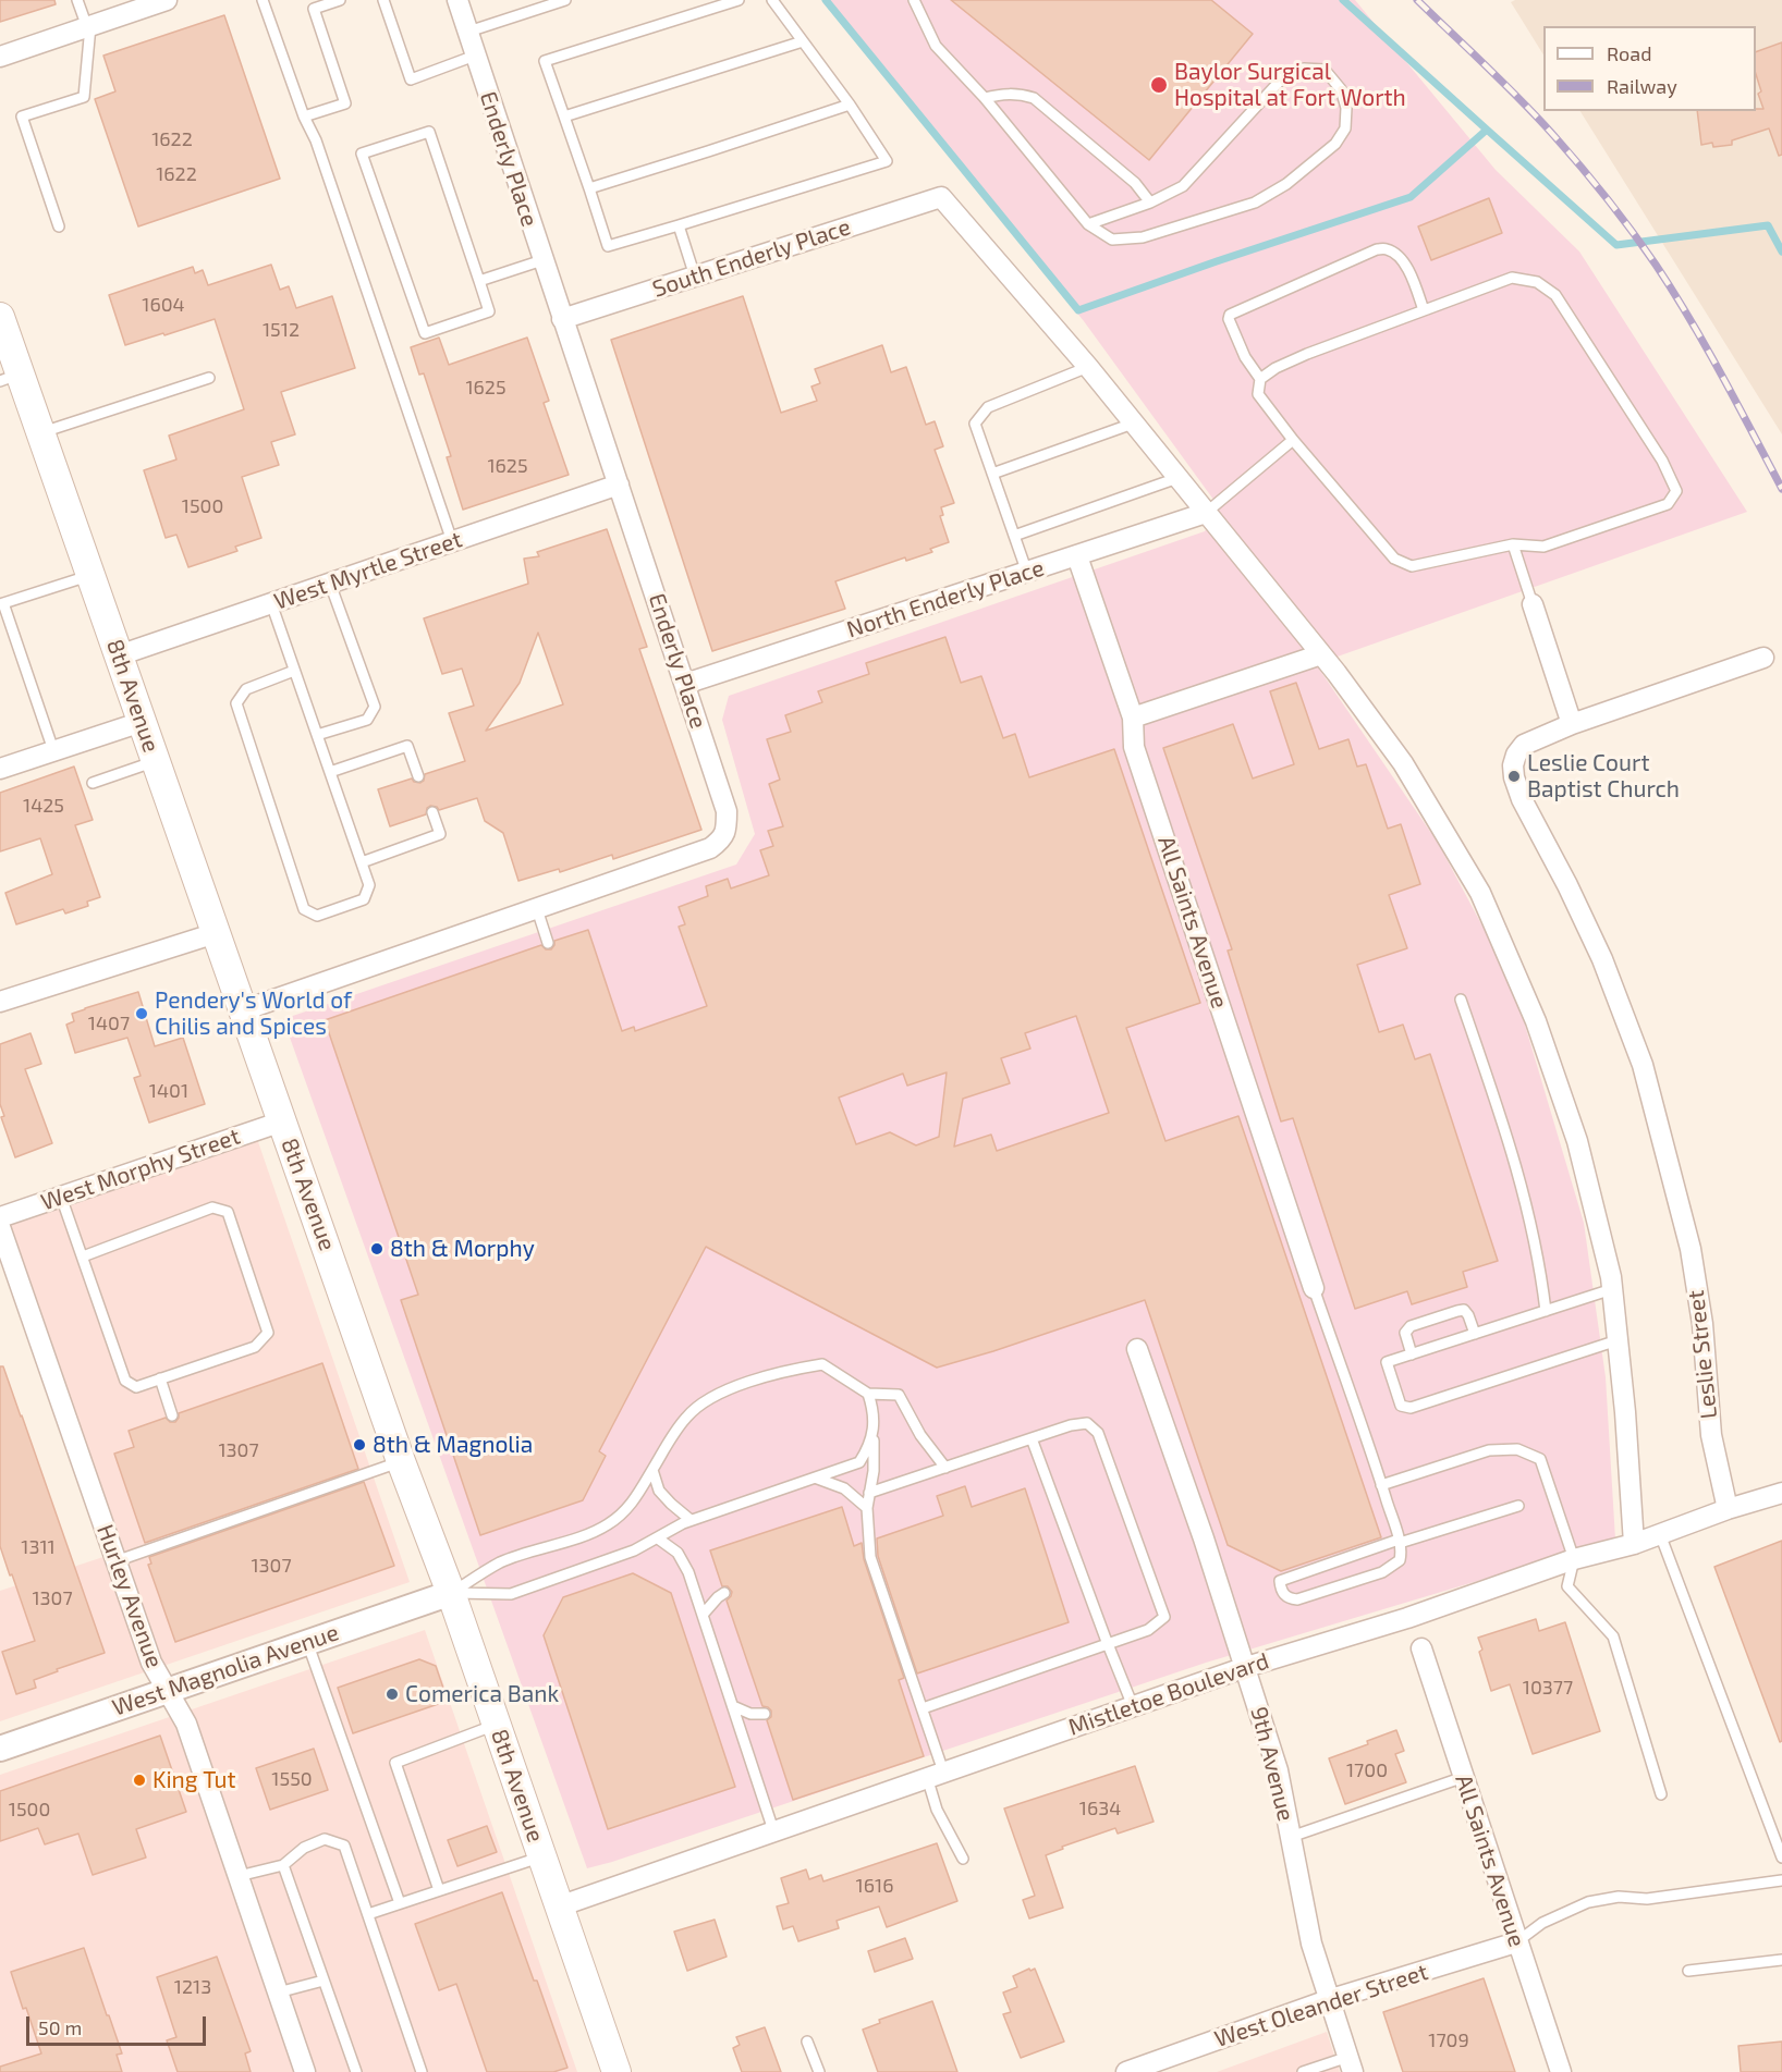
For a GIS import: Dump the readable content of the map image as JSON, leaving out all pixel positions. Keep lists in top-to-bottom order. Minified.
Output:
{"streets":{"main road":["8th Avenue"],"street":["Enderly Place","South Enderly Place","West Myrtle Street","North Enderly Place","All Saints Avenue","West Morphy Street","Leslie Street","Hurley Avenue","West Magnolia Avenue","Mistletoe Boulevard","9th Avenue","West Oleander Street"]},"crossings":[["Enderly Place","South Enderly Place"],["Enderly Place","West Myrtle Street"],["Enderly Place","North Enderly Place"],["Enderly Place","8th Avenue"],["West Myrtle Street","8th Avenue"],["North Enderly Place","All Saints Avenue"],["8th Avenue","West Morphy Street"],["8th Avenue","West Magnolia Avenue"],["8th Avenue","Mistletoe Boulevard"],["All Saints Avenue","West Oleander Street"],["Leslie Street","Mistletoe Boulevard"],["Hurley Avenue","West Magnolia Avenue"],["Mistletoe Boulevard","9th Avenue"],["9th Avenue","West Oleander Street"]],"places":["Baylor Surgical Hospital at Fort Worth","Leslie Court Baptist Church","Pendery's World of Chilis and Spices","8th & Morphy","8th & Magnolia","Comerica Bank","King Tut"],"house_numbers":["1622","1622","1604","1512","1625","1625","1500","1425","1407","1401","1307","1311","1307","1307","10377","1700","1550","1634","1500","1616","1213","1709"],"legend":["Road","Railway"],"scale_bar":"50 m"}
